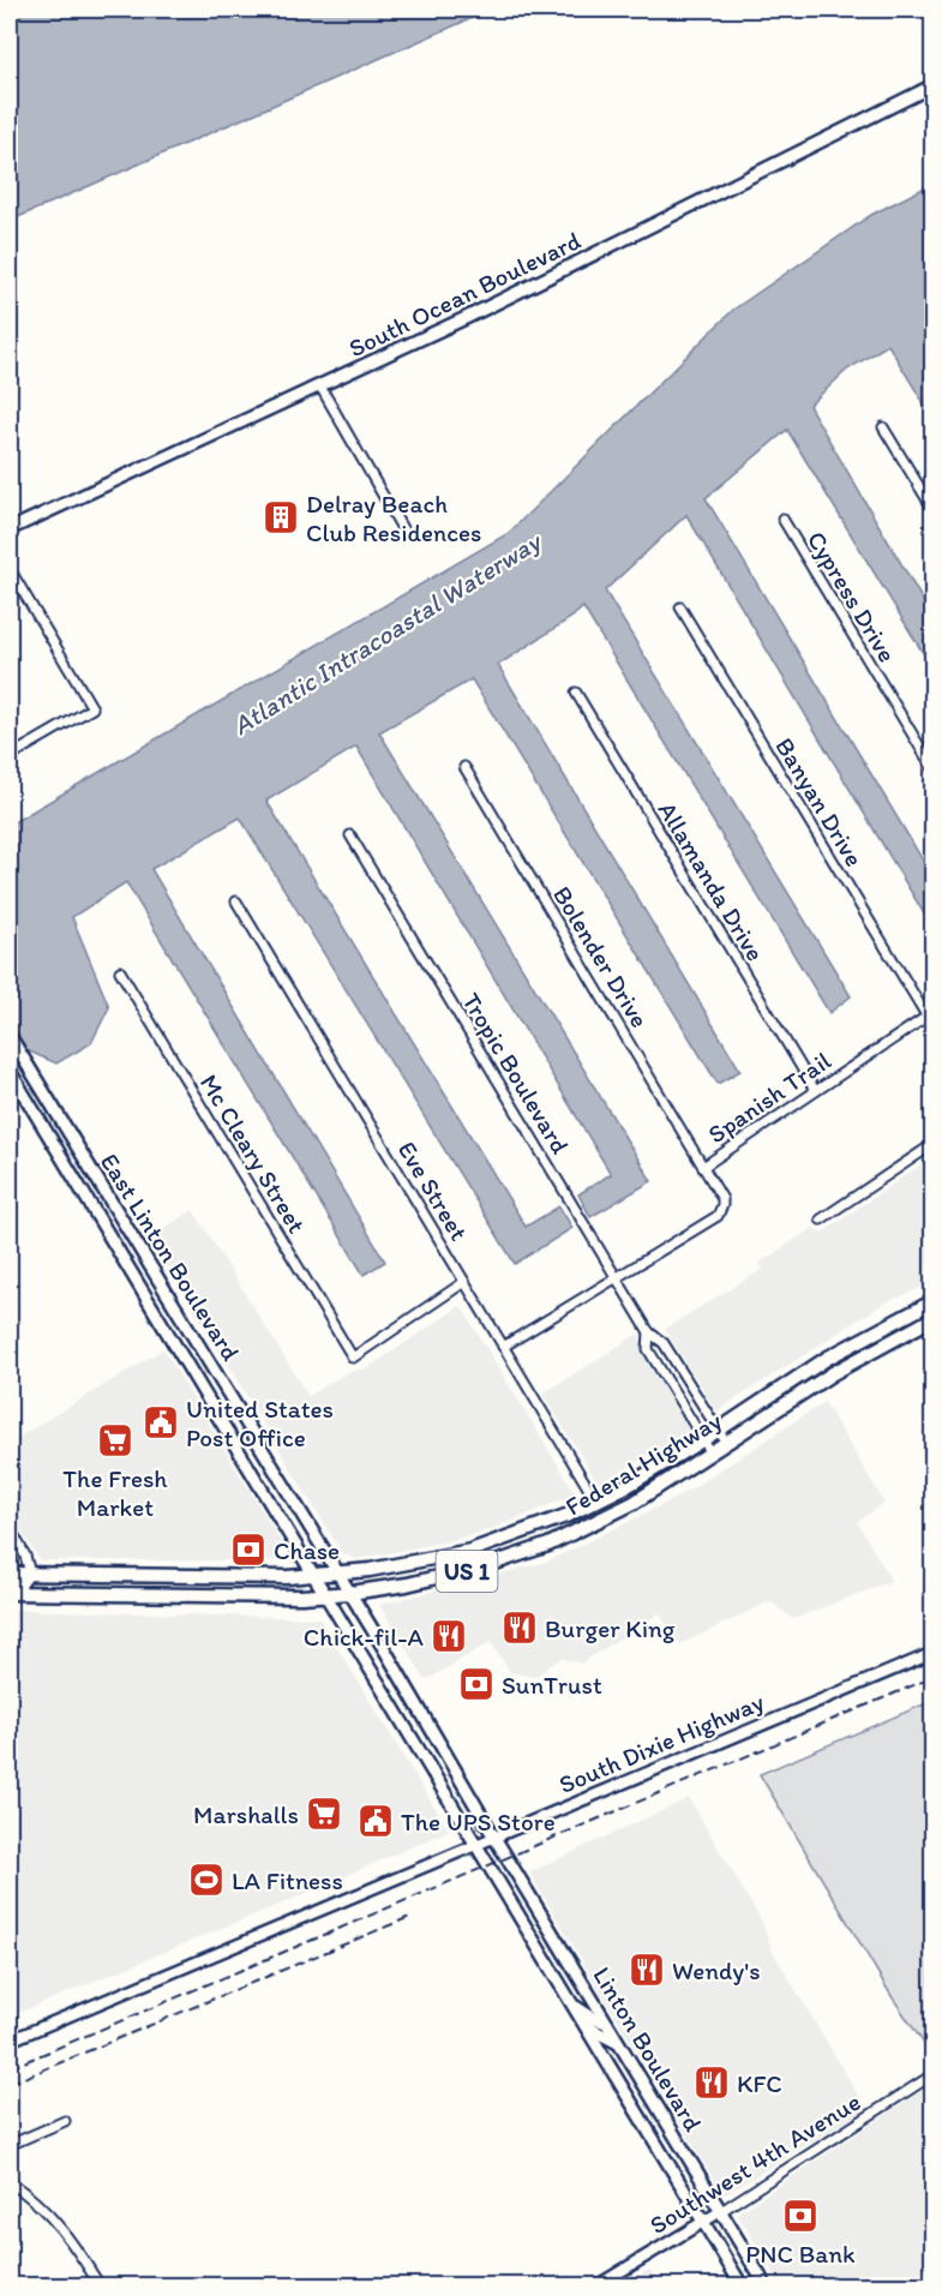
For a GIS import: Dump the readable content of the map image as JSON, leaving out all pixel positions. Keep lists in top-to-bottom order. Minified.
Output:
{"streets":{"main road":["South Ocean Boulevard","East Linton Boulevard","Federal Highway","US 1","Linton Boulevard"],"street":["Cypress Drive","Banyan Drive","Allamanda Drive","Bolender Drive","Tropic Boulevard","Spanish Trail","Mc Cleary Street","Eve Street","South Dixie Highway","Southwest 4th Avenue"]},"crossings":[["Banyan Drive","Spanish Trail"],["Allamanda Drive","Spanish Trail"],["Bolender Drive","Spanish Trail"],["Tropic Boulevard","Spanish Trail"],["Tropic Boulevard","Federal Highway"],["Spanish Trail","Eve Street"],["Mc Cleary Street","Eve Street"],["Eve Street","Federal Highway"],["East Linton Boulevard","Federal Highway"],["East Linton Boulevard","South Dixie Highway"],["East Linton Boulevard","Linton Boulevard"],["South Dixie Highway","Linton Boulevard"],["Linton Boulevard","Southwest 4th Avenue"]],"water":["Atlantic Intracoastal Waterway"],"places":{"building":["Delray Beach Club Residences"],"public building":["United States Post Office","The UPS Store"],"supermarket":["The Fresh Market","Marshalls"],"bank":["Chase","SunTrust","PNC Bank"],"restaurant":["Burger King","Chick-fil-A","Wendy's","KFC"],"sports":["LA Fitness"]}}
